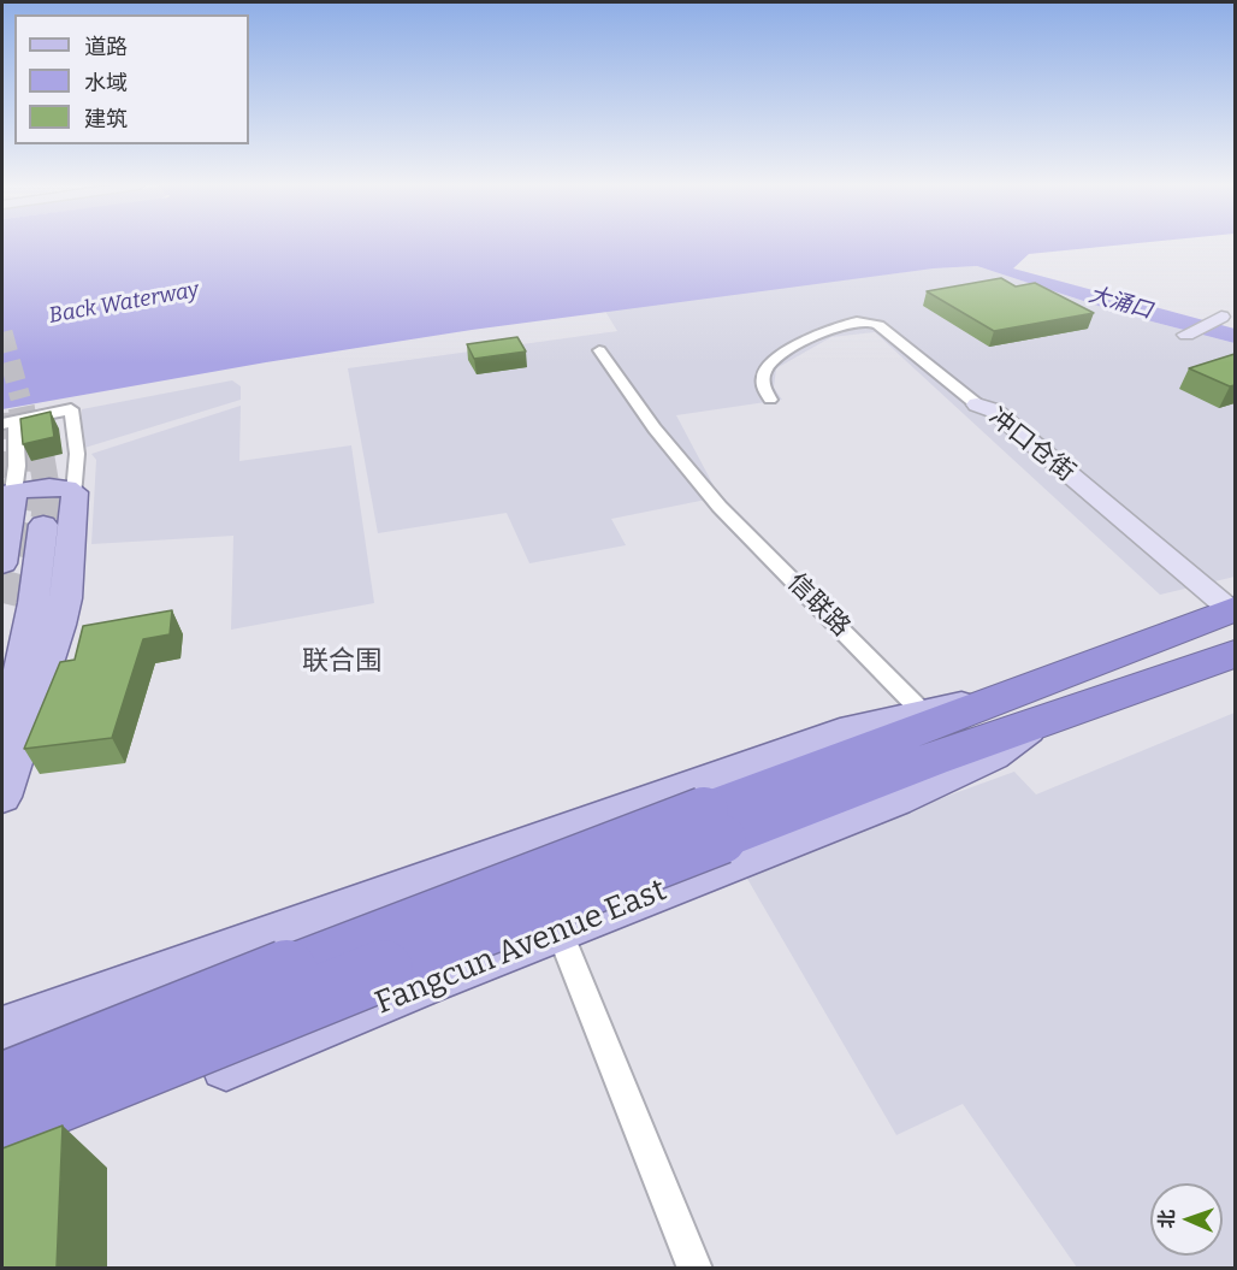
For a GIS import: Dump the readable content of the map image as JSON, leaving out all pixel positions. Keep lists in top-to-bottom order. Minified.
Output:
{"streets":{"highway":["Fangcun Avenue East"],"street":["冲口仓街","信联路"]},"crossings":[["冲口仓街","Fangcun Avenue East"],["信联路","Fangcun Avenue East"]],"districts":["联合围"],"water":["Back Waterway","大涌口"],"legend":["道路","水域","建筑"],"north":"left"}
